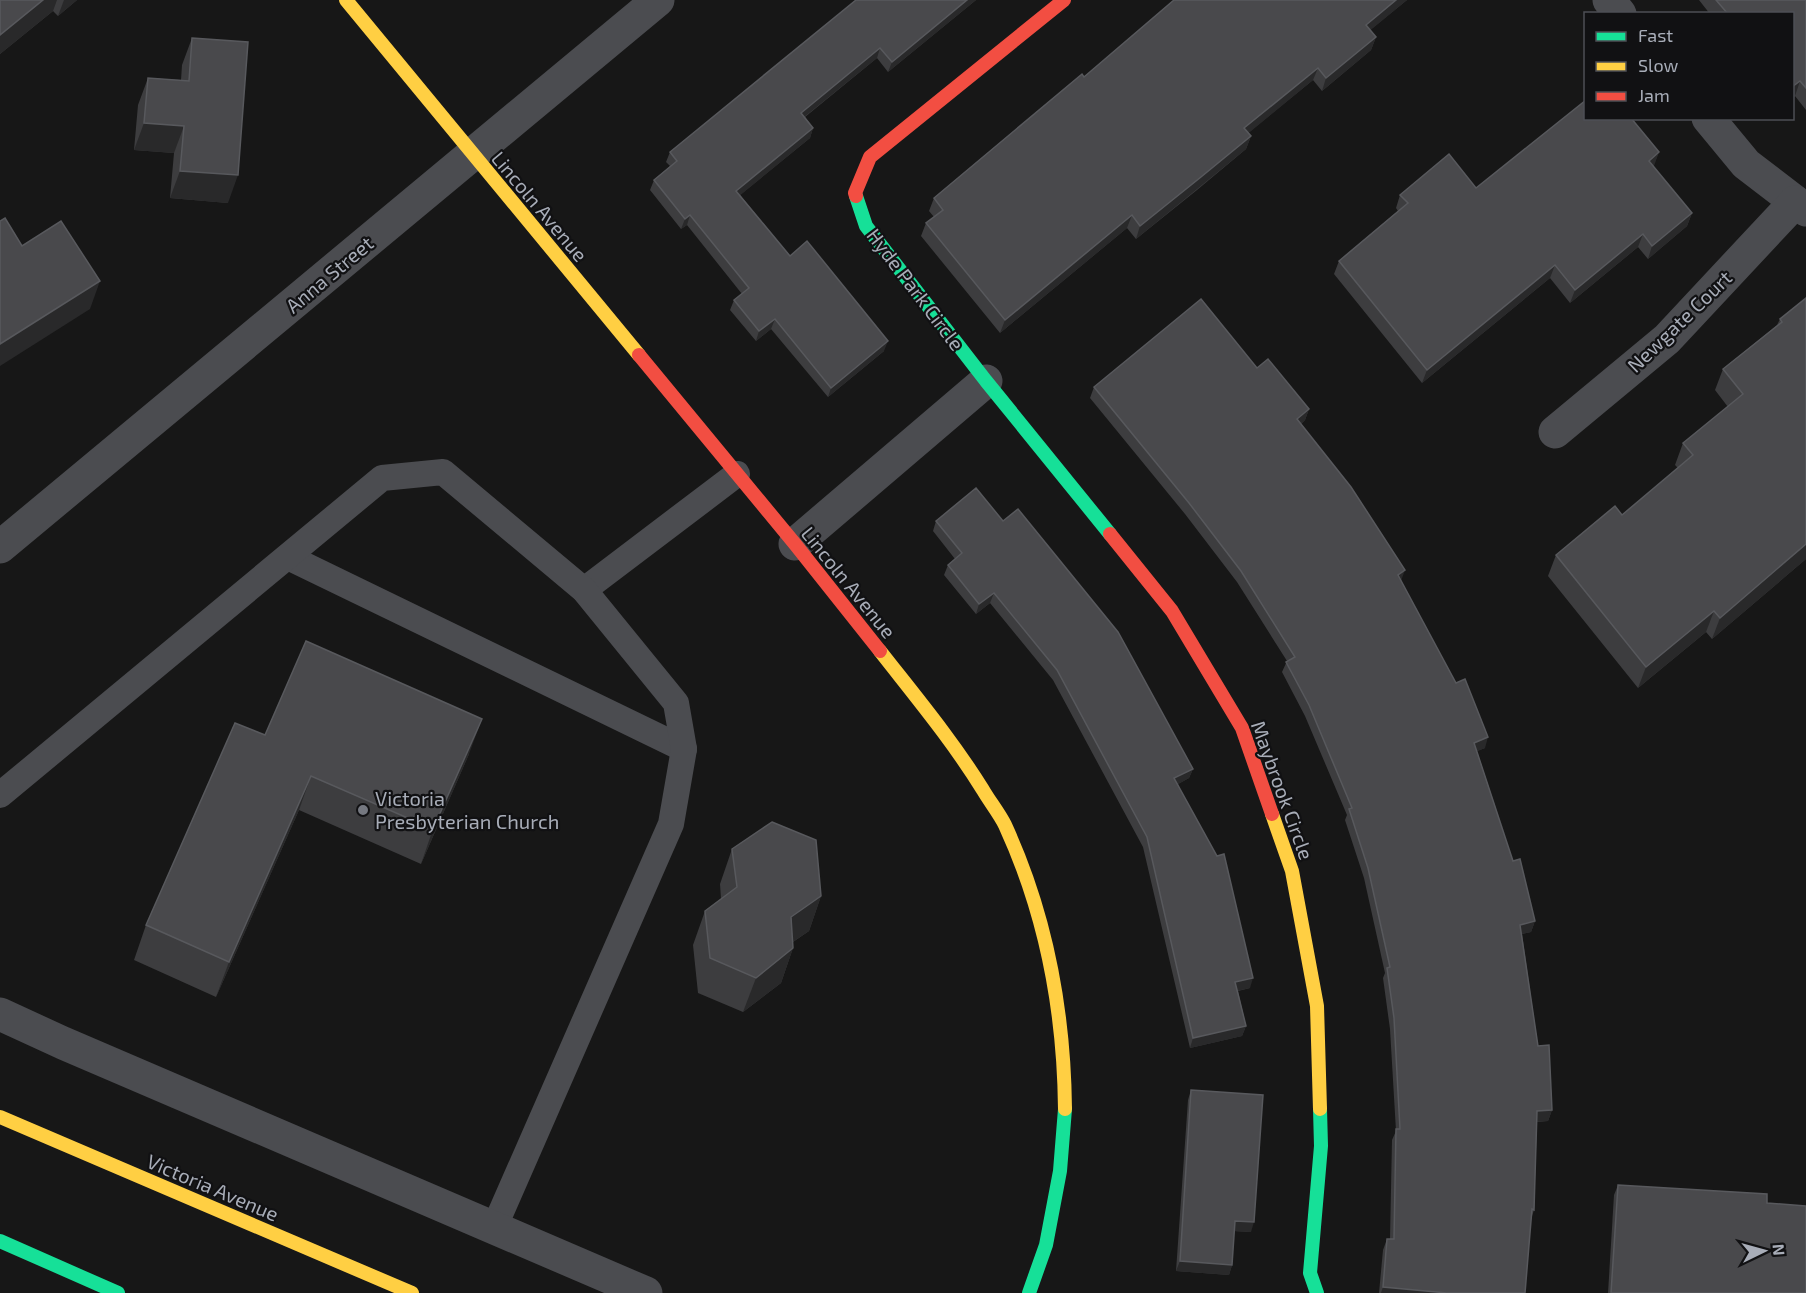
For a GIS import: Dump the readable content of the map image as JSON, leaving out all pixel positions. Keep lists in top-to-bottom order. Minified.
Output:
{"streets":{"street":["Lincoln Avenue","Anna Street","Hyde Park Circle","Newgate Court","Maybrook Circle","Victoria Avenue"]},"crossings":[["Lincoln Avenue","Anna Street"],["Hyde Park Circle","Maybrook Circle"]],"places":["Victoria Presbyterian Church"],"legend":["Fast","Slow","Jam"],"north":"right"}
